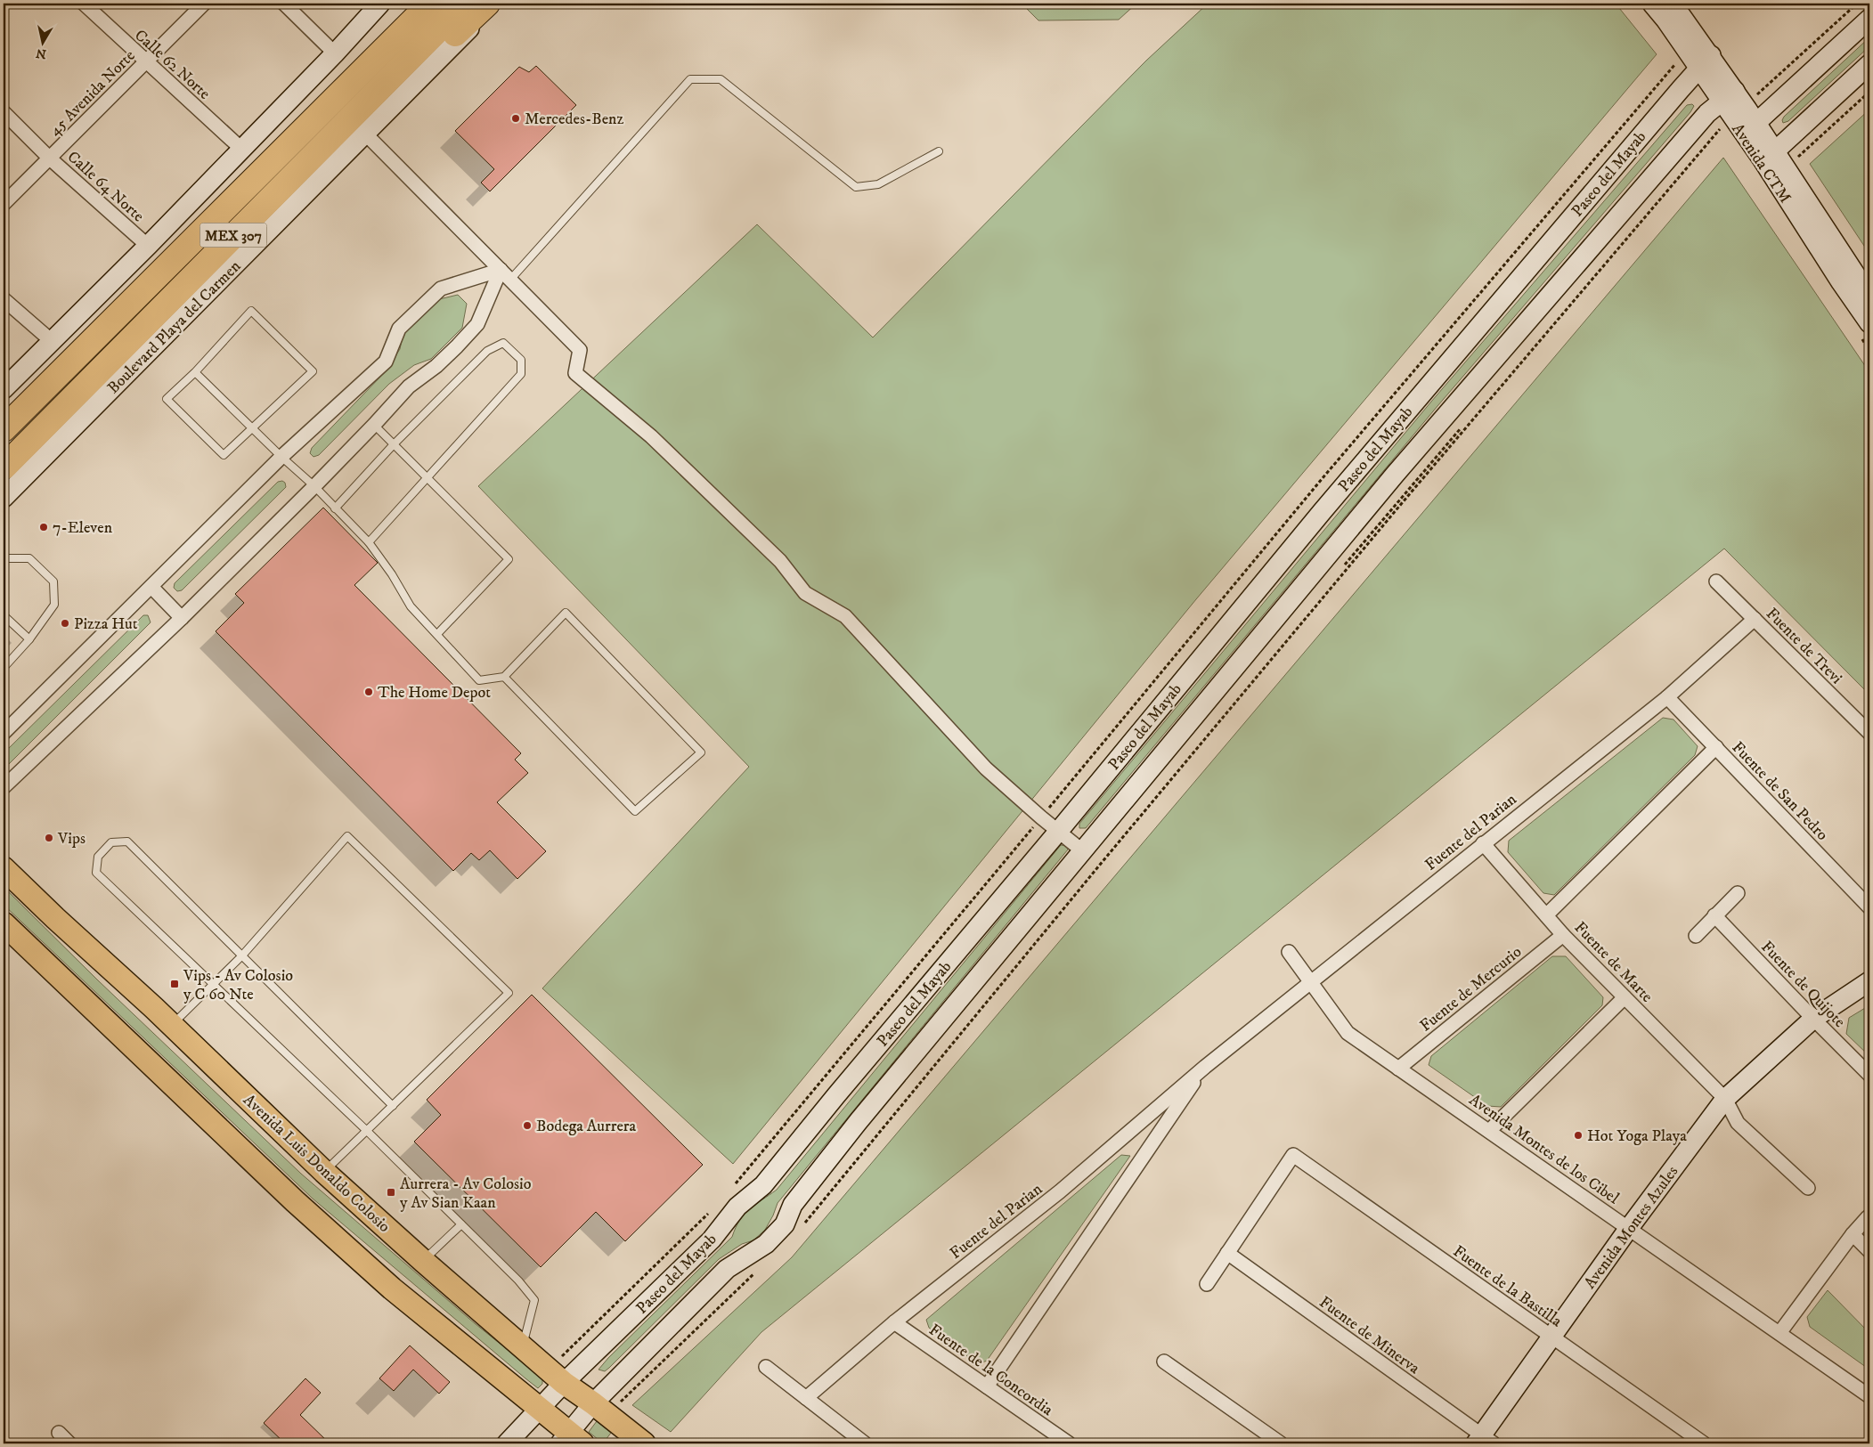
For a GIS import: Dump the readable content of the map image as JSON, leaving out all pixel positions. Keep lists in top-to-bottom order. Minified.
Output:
{"streets":{"highway":["MEX 307"],"main road":["Avenida CTM","Paseo del Mayab","Boulevard Playa del Carmen","Avenida Luis Donaldo Colosio","Avenida Montes Azules"],"street":["Calle 62 Norte","45 Avenida Norte","Calle 64 Norte","Fuente de Trevi","Fuente de San Pedro","Fuente del Parian","Fuente de Marte","Fuente de Quijote","Fuente de Mercurio","Avenida Montes de los Cibel","Fuente de la Bastilla","Fuente de Minerva","Fuente de la Concordia"]},"crossings":[["Calle 62 Norte","45 Avenida Norte"],["45 Avenida Norte","Calle 64 Norte"],["Avenida CTM","Paseo del Mayab"],["Paseo del Mayab","Avenida Luis Donaldo Colosio"],["Fuente de Trevi","Fuente del Parian"],["Fuente de San Pedro","Fuente del Parian"],["Fuente del Parian","Fuente de Marte"],["Fuente del Parian","Avenida Montes de los Cibel"],["Fuente del Parian","Fuente de la Concordia"],["Fuente de Marte","Fuente de Mercurio"],["Fuente de Marte","Avenida Montes Azules"],["Fuente de Quijote","Avenida Montes Azules"],["Fuente de Mercurio","Avenida Montes de los Cibel"],["Avenida Montes de los Cibel","Avenida Montes Azules"],["Avenida Montes Azules","Fuente de la Bastilla"],["Avenida Montes Azules","Fuente de Minerva"],["Fuente de la Bastilla","Fuente de Minerva"]],"places":{"other":["Mercedes-Benz","7-Eleven","Pizza Hut","The Home Depot","Vips","Bodega Aurrera","Hot Yoga Playa"],"transit":["Vips - Av Colosio y C 60 Nte","Aurrera - Av Colosio y Av Sian Kaan"]},"north":"bottom"}
